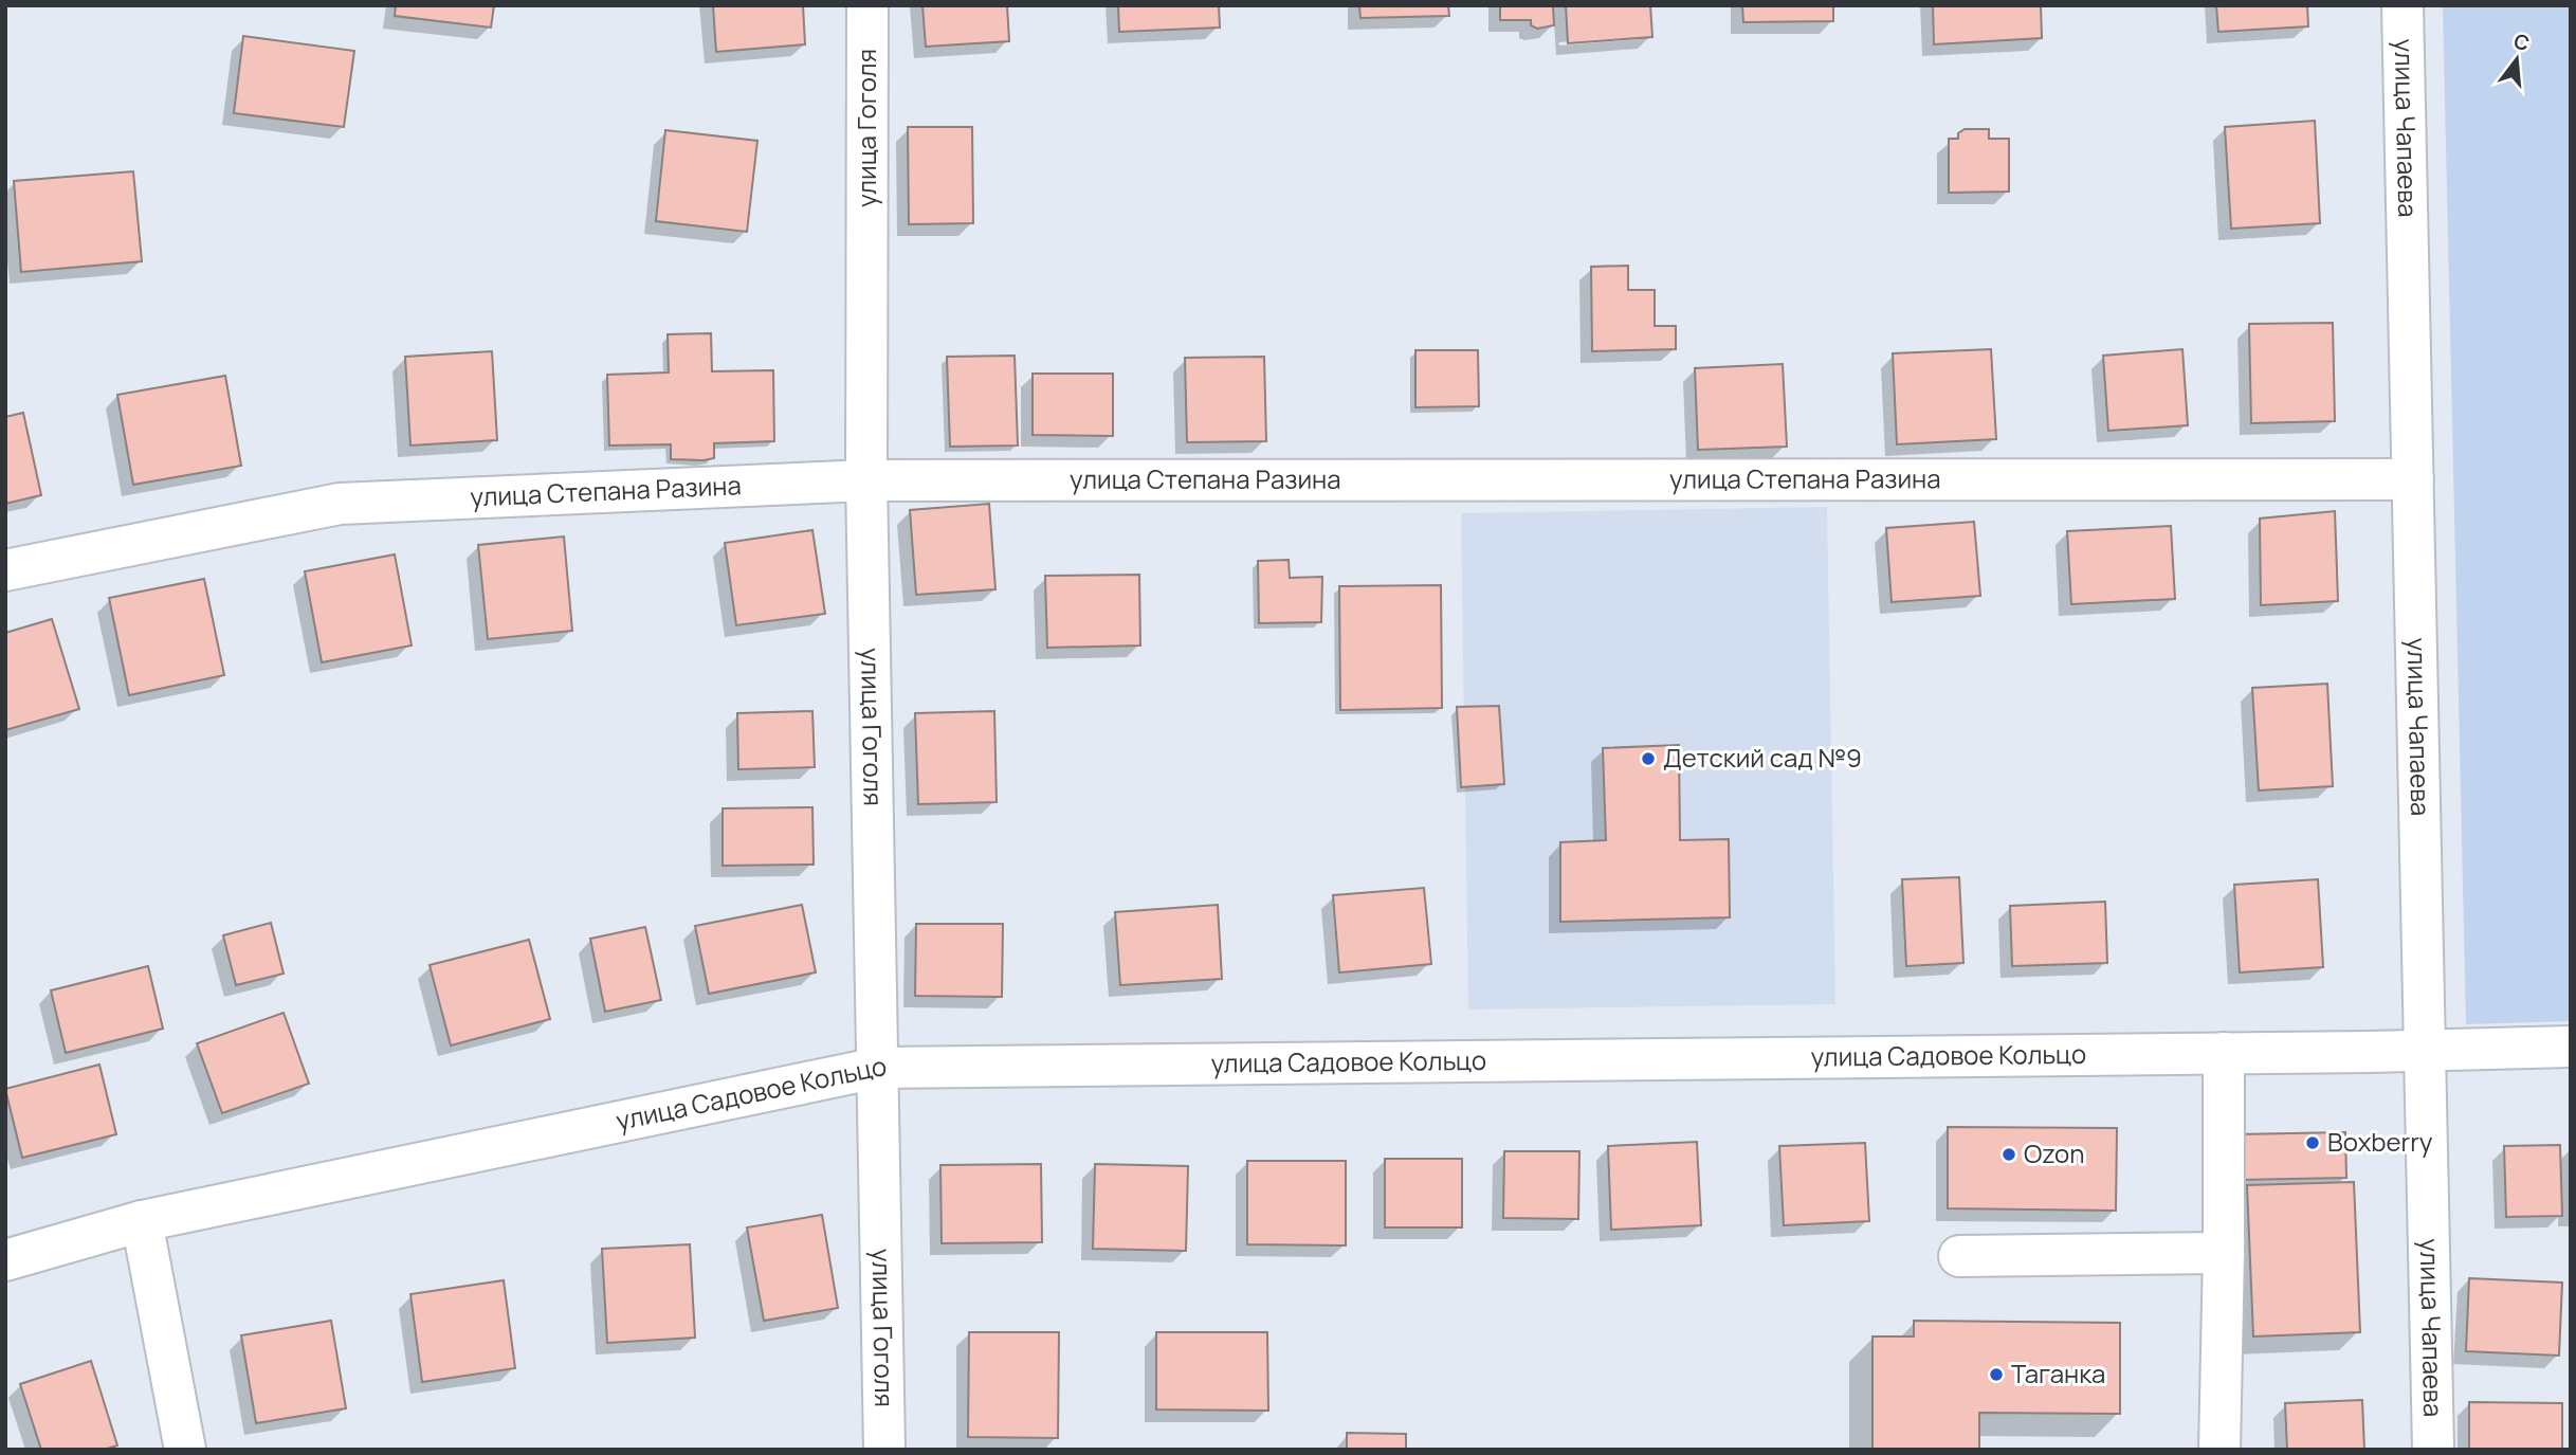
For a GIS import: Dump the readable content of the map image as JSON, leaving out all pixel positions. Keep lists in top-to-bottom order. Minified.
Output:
{"streets":{"street":["улица Гоголя","улица Чапаева","улица Степана Разина","улица Садовое Кольцо"]},"crossings":[["улица Гоголя","улица Степана Разина"],["улица Гоголя","улица Садовое Кольцо"],["улица Чапаева","улица Степана Разина"],["улица Чапаева","улица Садовое Кольцо"]],"places":["Детский сад №9","Boxberry","Ozon","Таганка"],"north":"top"}
